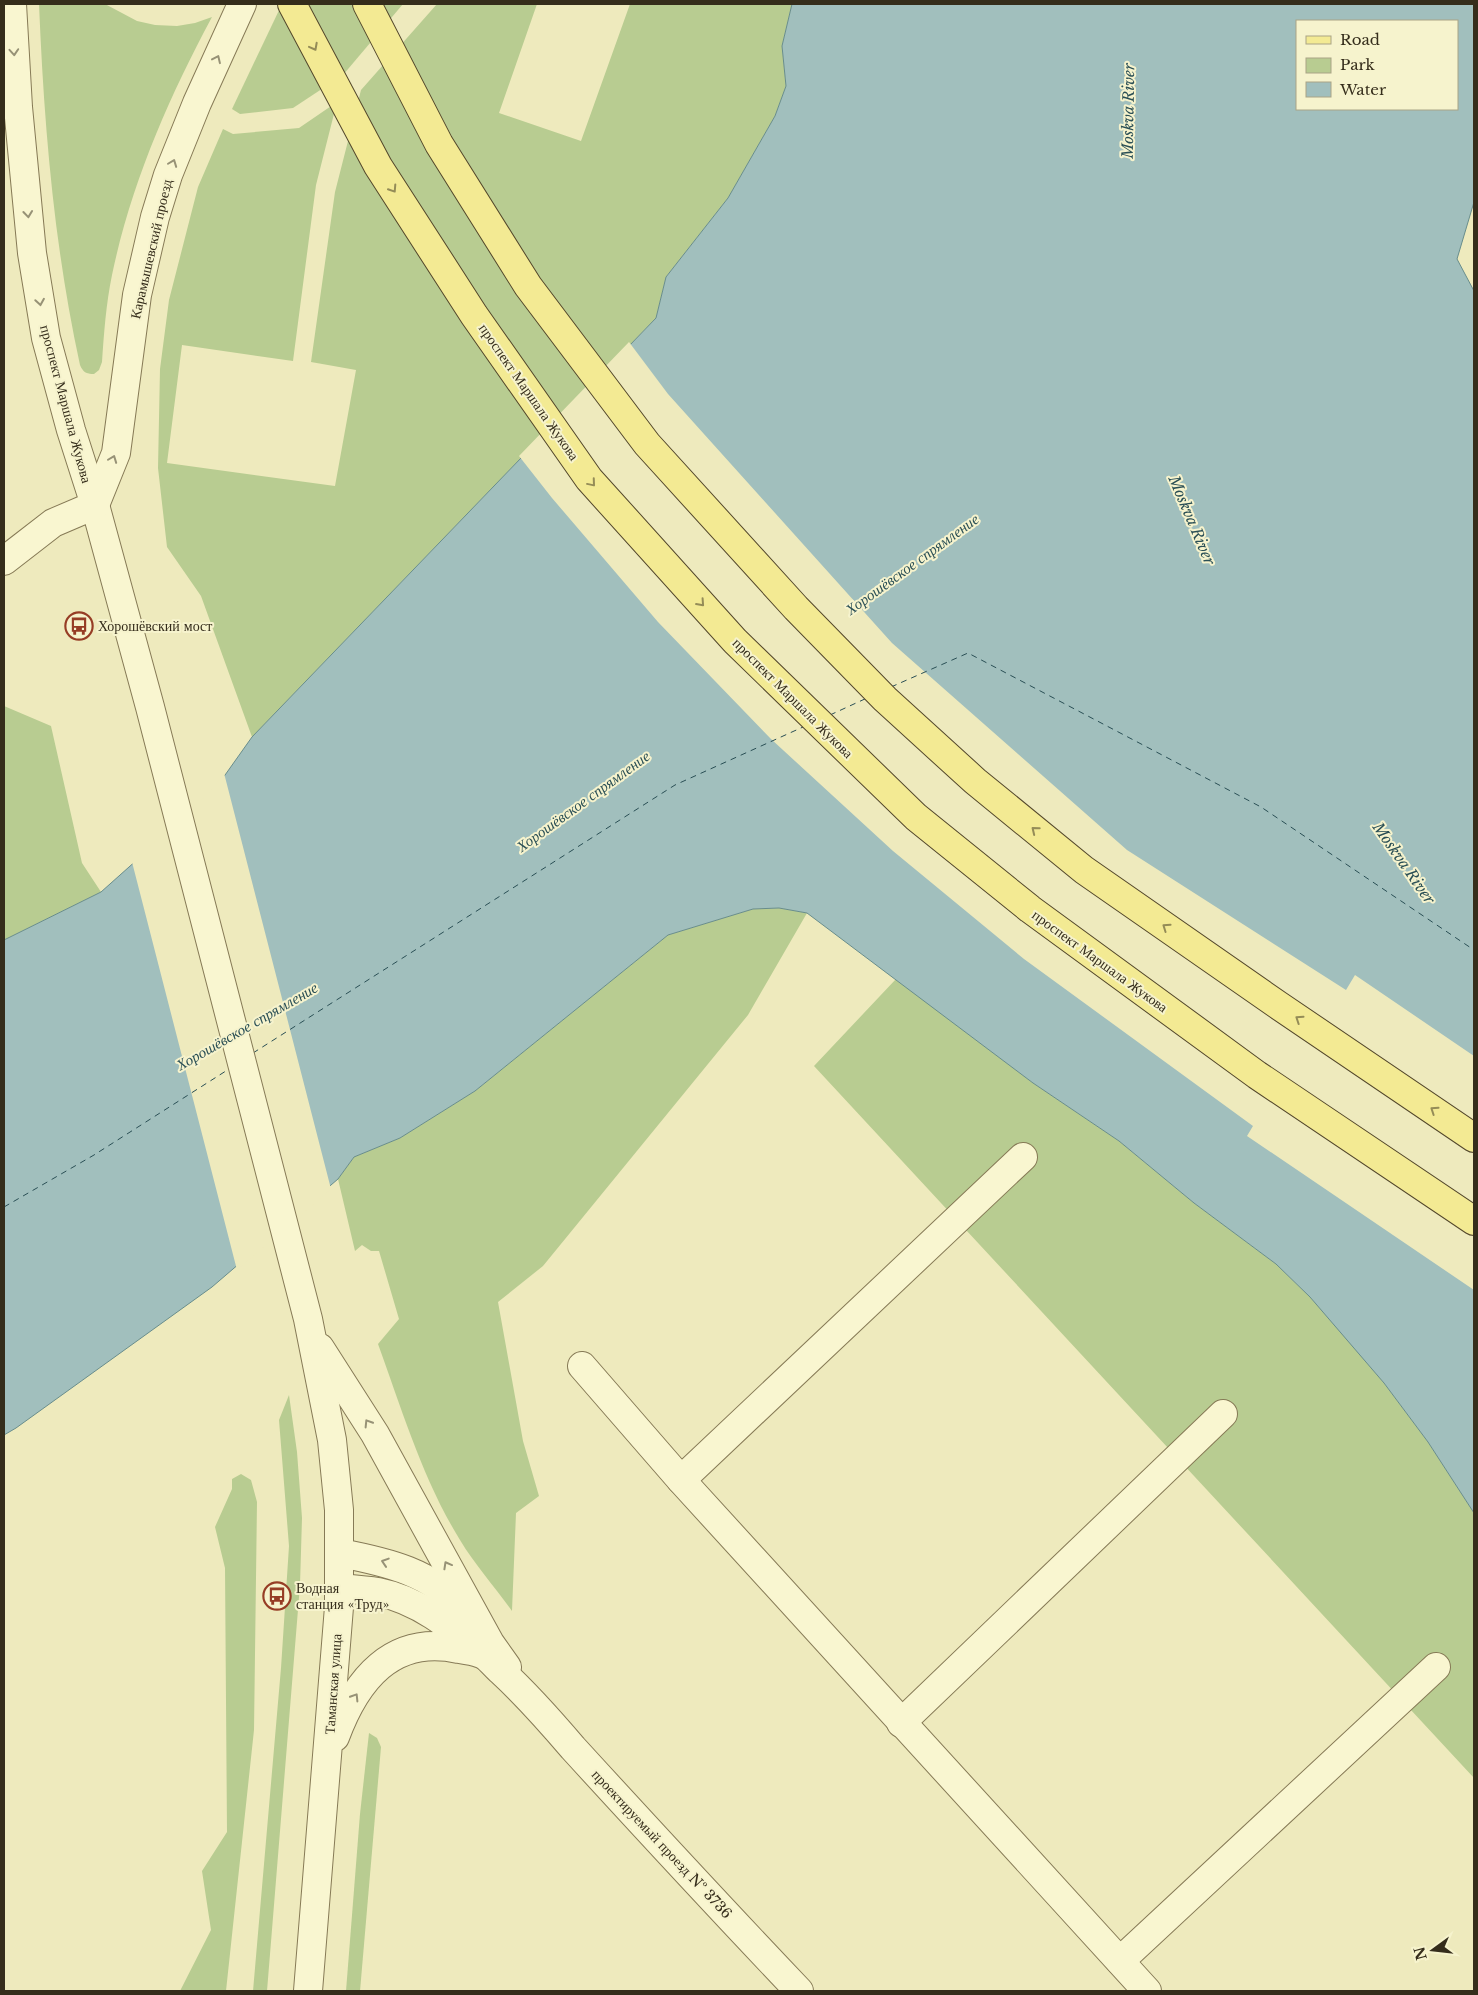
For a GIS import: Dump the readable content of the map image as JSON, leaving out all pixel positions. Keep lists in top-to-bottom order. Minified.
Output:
{"streets":{"main road":["проспект Маршала Жукова"],"street":["Карамышевский проезд","Таманская улица","проектируемый проезд № 3736"]},"crossings":[["Карамышевский проезд","проспект Маршала Жукова"],["проспект Маршала Жукова","Таманская улица"]],"one_way":["Карамышевский проезд","проспект Маршала Жукова"],"water":["Moskva River","Хорошёвское спрямление"],"places":{"bus stop":["Хорошёвский мост","Водная станция «Труд»"]},"legend":["Road","Park","Water"],"north":"left"}
